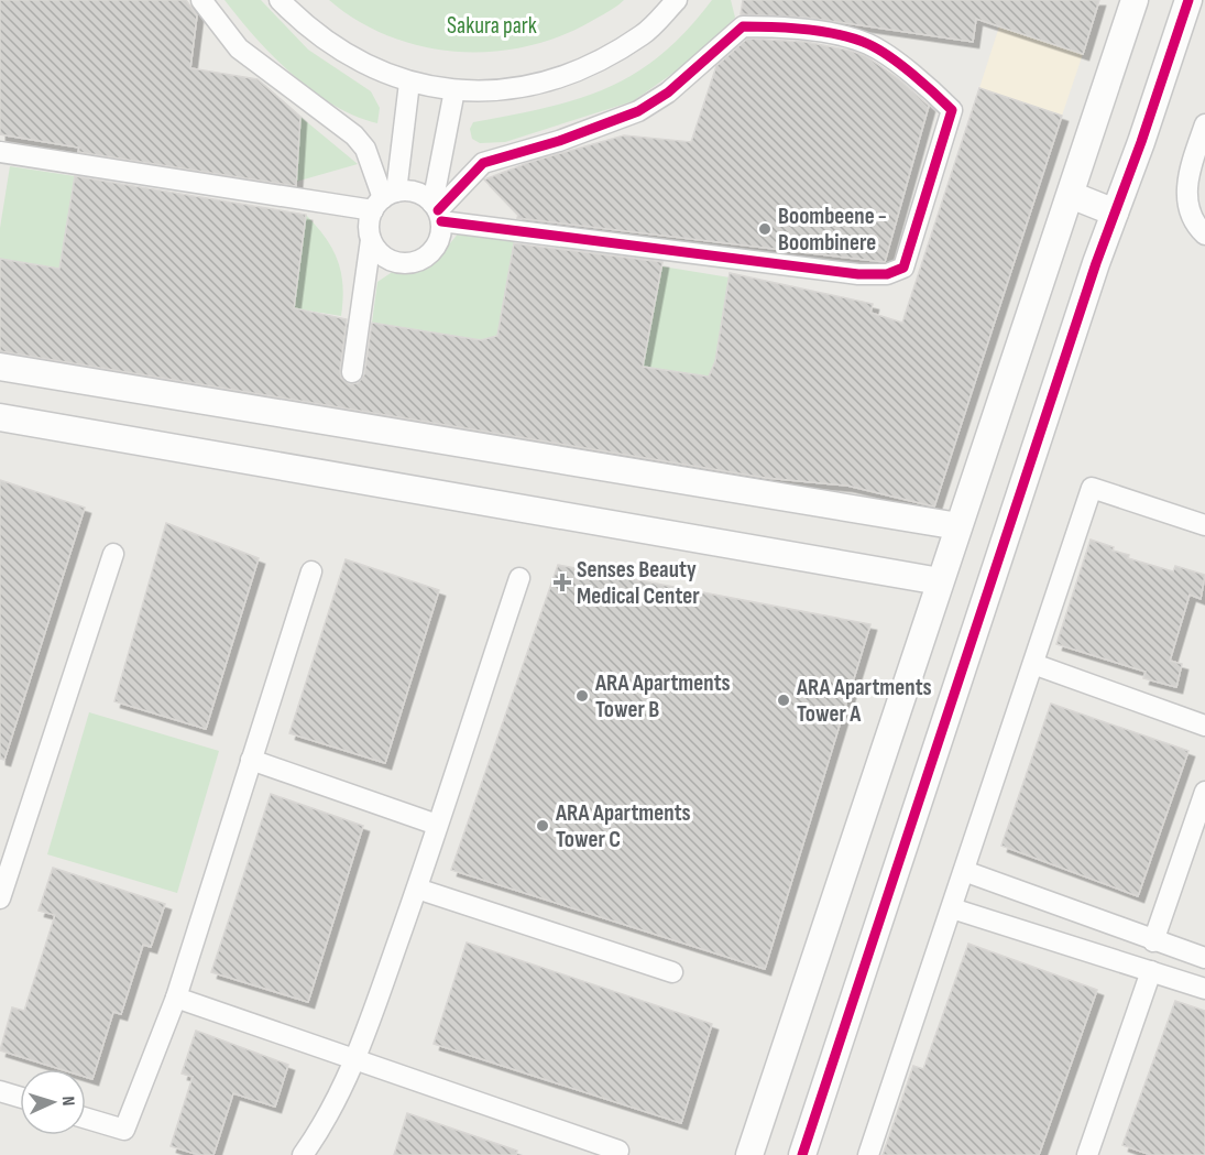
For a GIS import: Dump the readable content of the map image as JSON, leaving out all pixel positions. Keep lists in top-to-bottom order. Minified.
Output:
{"parks":["Sakura park"],"places":{"other":["Boombeene - Boombinere","ARA Apartments Tower B","ARA Apartments Tower A","ARA Apartments Tower C"],"health":["Senses Beauty Medical Center"]},"north":"right"}
